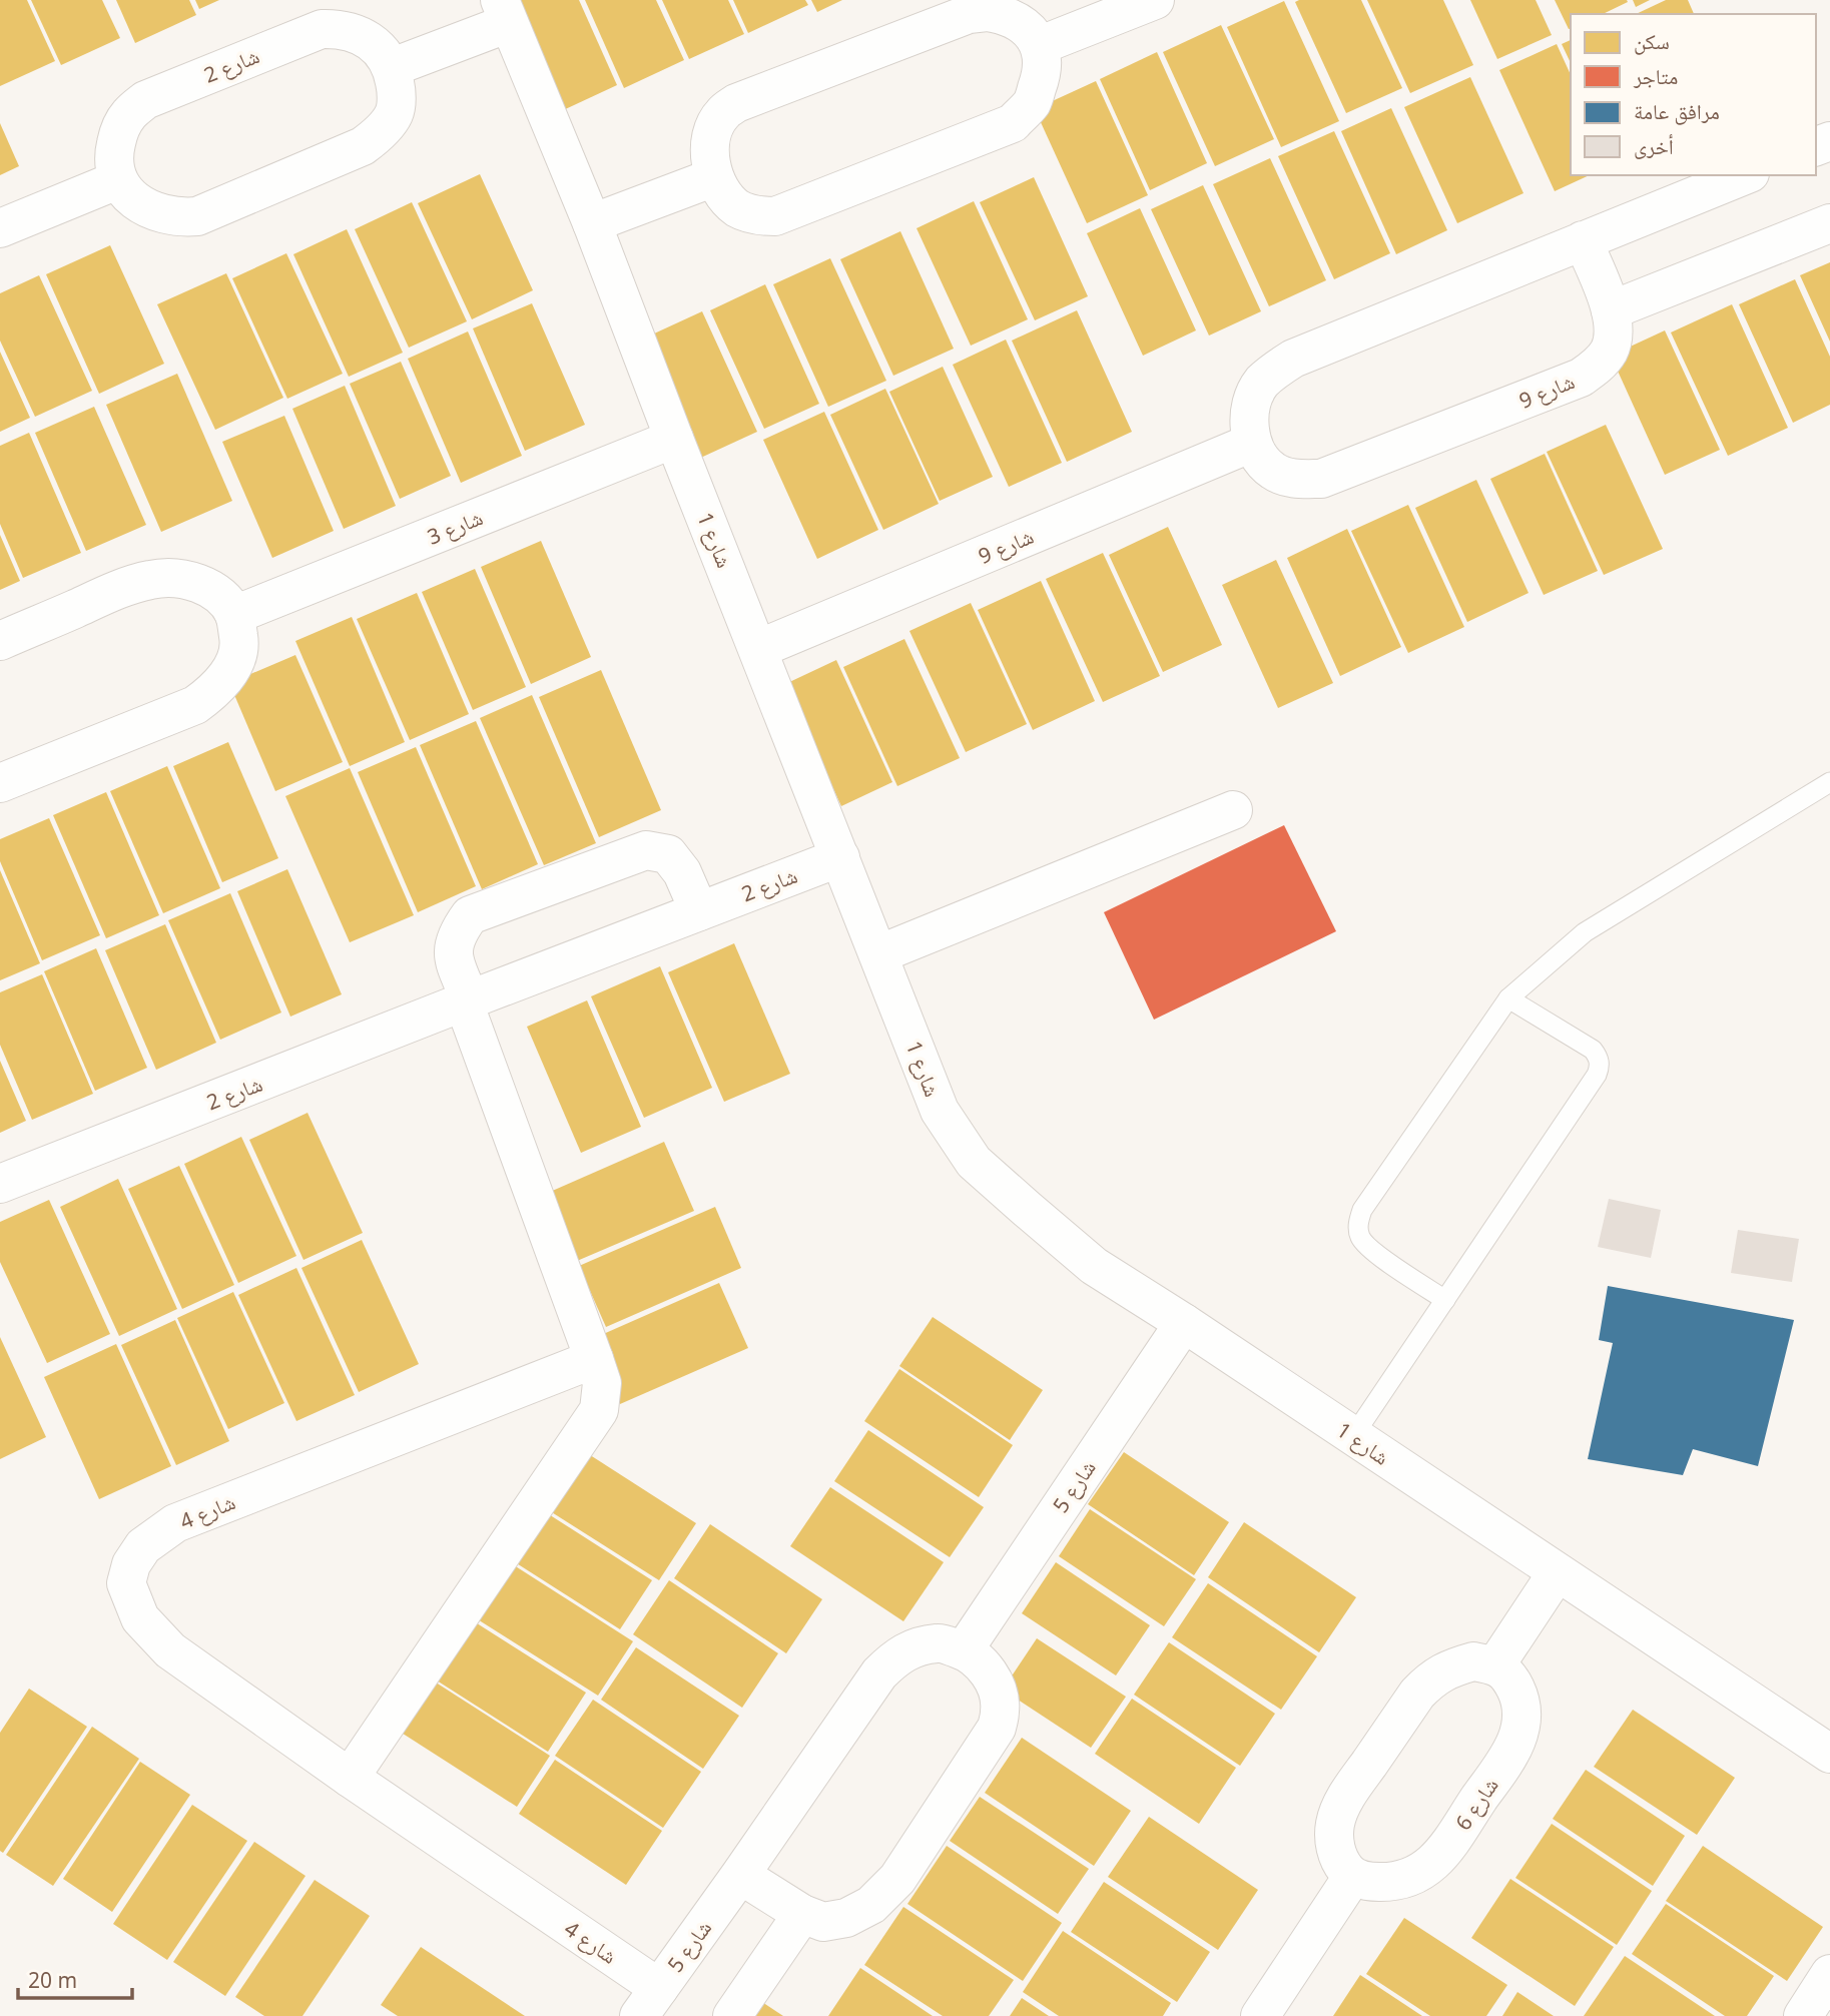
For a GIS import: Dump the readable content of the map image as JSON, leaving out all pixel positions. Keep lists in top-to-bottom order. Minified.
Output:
{"streets":{"street":["شارع 2","شارع 9","شارع 3","شارع 1","شارع 5","شارع 4","شارع 6"]},"crossings":[["شارع 2","شارع 1"],["شارع 9","شارع 1"],["شارع 3","شارع 1"],["شارع 1","شارع 5"],["شارع 5","شارع 4"]],"legend":["سكن","متاجر","مرافق عامة","أخرى"],"scale_bar":"20 m"}
